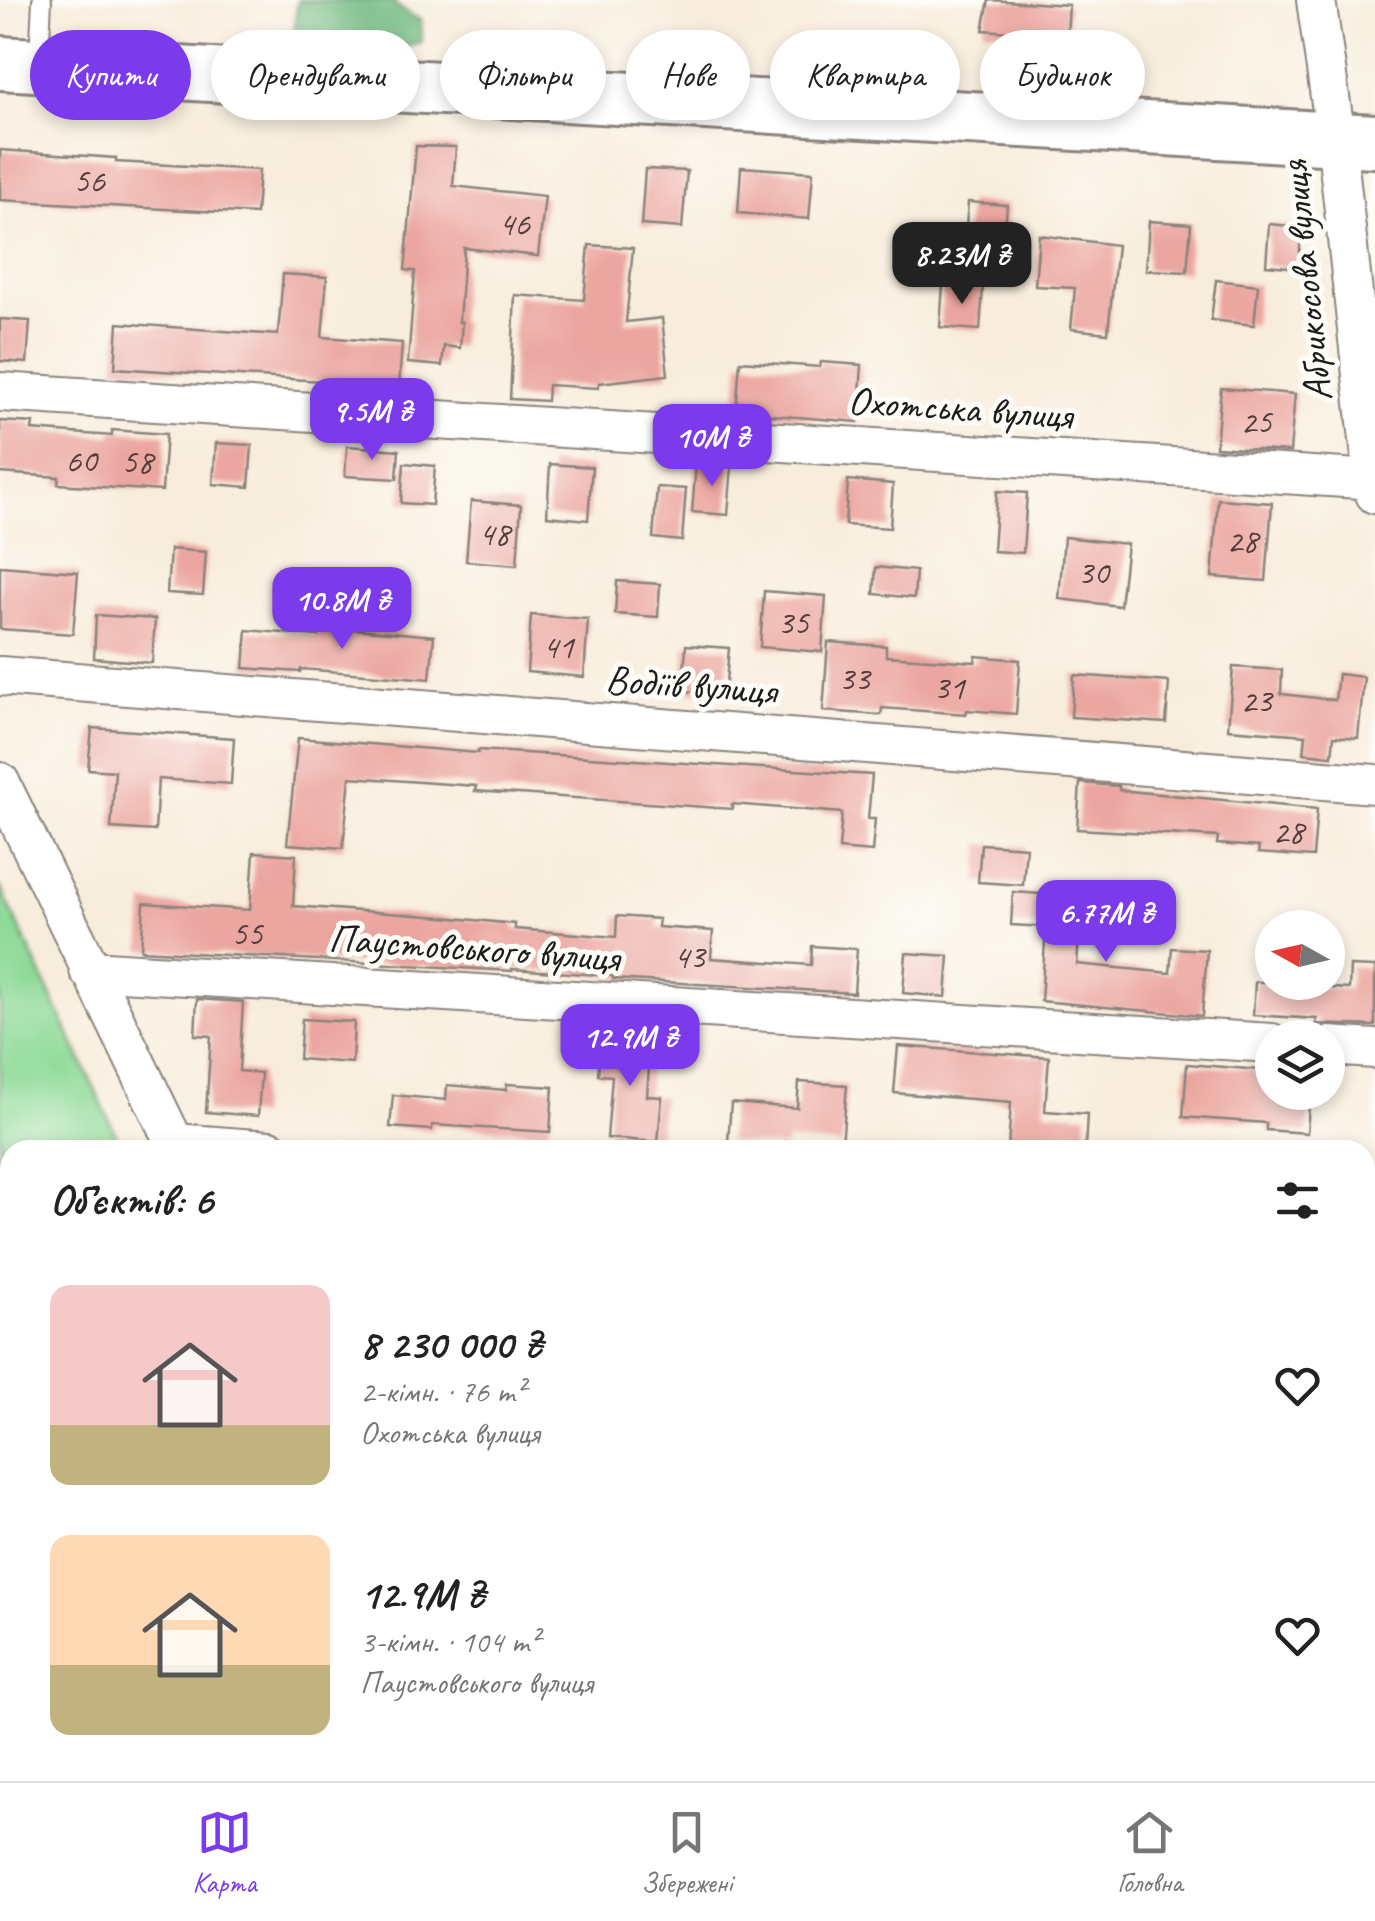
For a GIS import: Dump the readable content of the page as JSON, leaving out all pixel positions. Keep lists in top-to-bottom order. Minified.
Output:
{"streets":{"street":["Абрикосова вулиця","Охотська вулиця","Водіїв вулиця","Паустовського вулиця"]},"crossings":[["Абрикосова вулиця","Охотська вулиця"]],"house_numbers":["56","46","25","60","58","48","28","30","35","41","33","31","23","28","55","43"],"north":"left","page":{"chip":["Купити","Орендувати","Фільтри","Нове","Квартира","Будинок"],"price":["8.23M ₴","9.5M ₴","10M ₴","10.8M ₴","6.77M ₴","12.9M ₴"],"heading":"Об’єктів: 6","list":[{"name":"8 230 000 ₴","note":"2-кімн. · 76 m² · Охотська вулиця"},{"name":"12.9M ₴","note":"3-кімн. · 104 m² · Паустовського вулиця"}],"tabs":["Карта","Збережені","Головна"]}}
